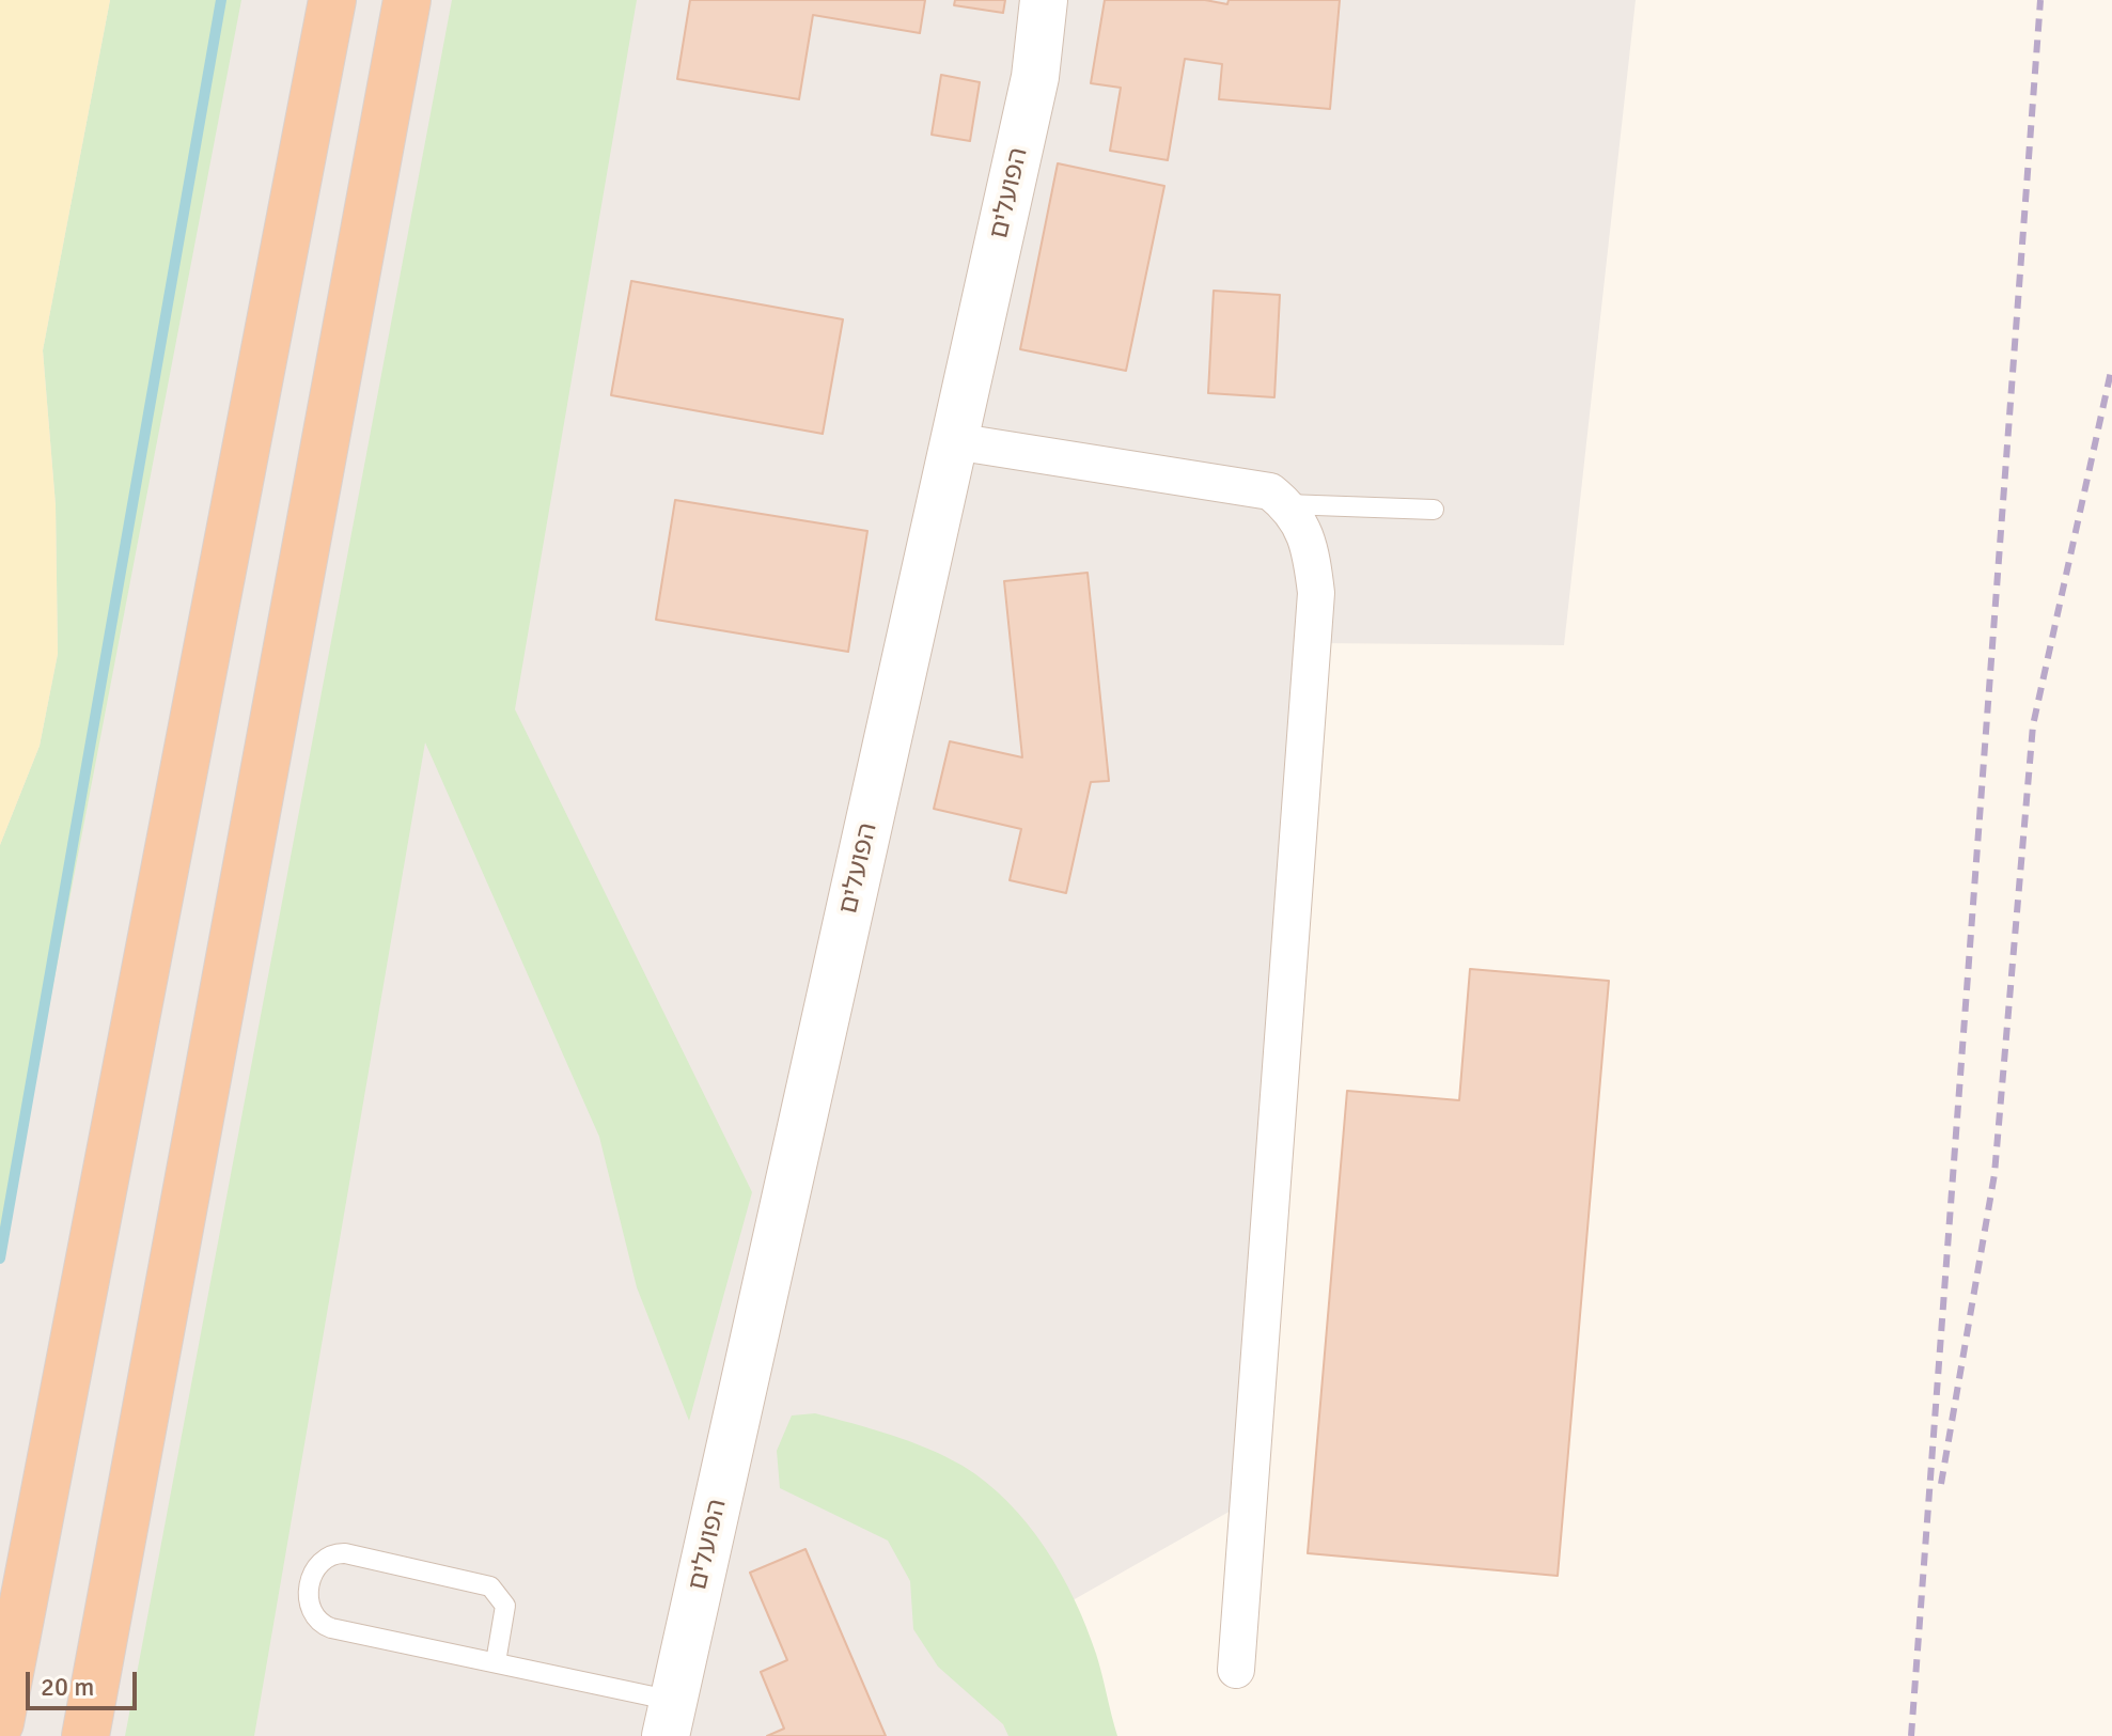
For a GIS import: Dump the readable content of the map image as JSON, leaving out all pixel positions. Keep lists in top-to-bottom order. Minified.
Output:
{"streets":{"street":["הפועלים"]},"scale_bar":"20 m"}
